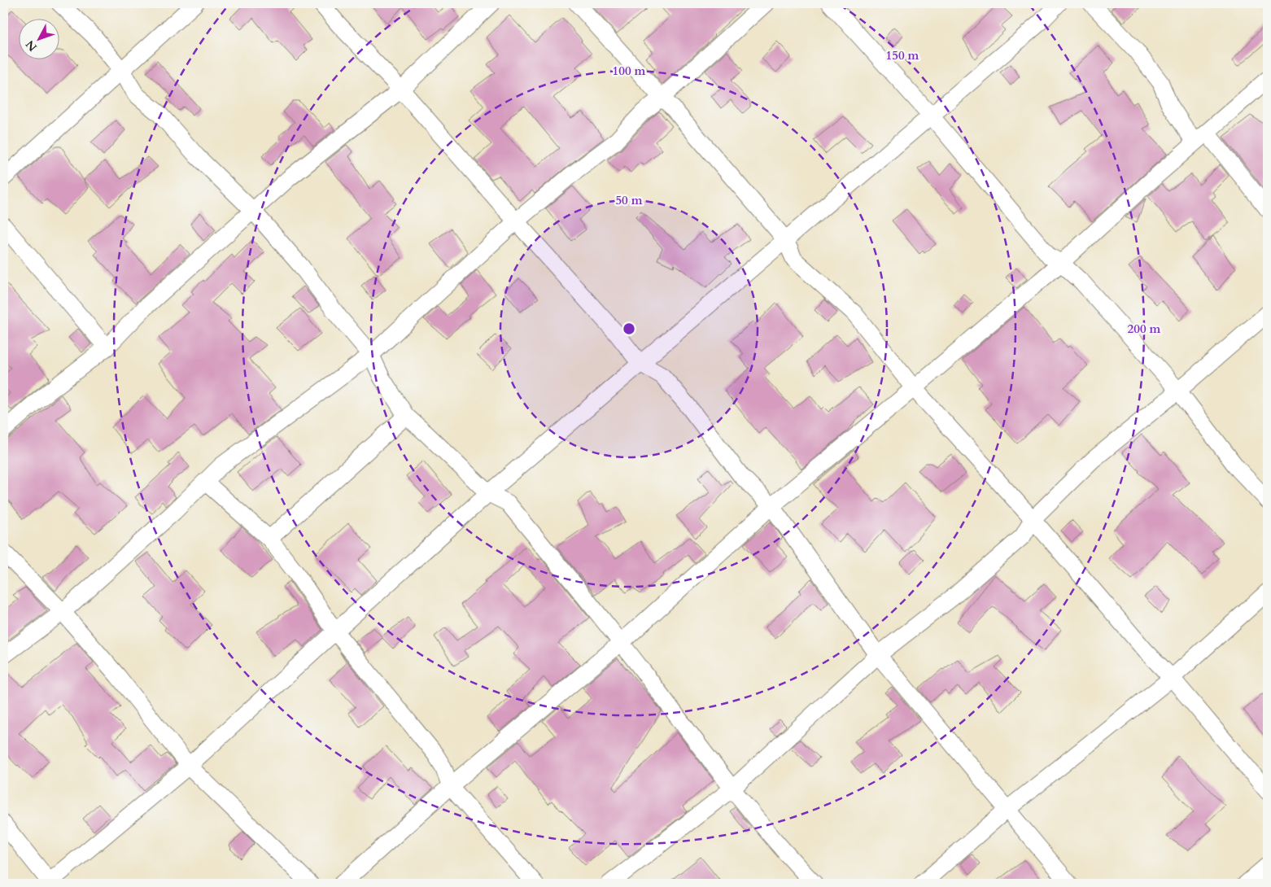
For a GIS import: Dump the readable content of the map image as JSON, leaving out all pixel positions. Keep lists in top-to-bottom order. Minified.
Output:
{"north":"bottom left","rings":["150 m","100 m","50 m","200 m"]}
